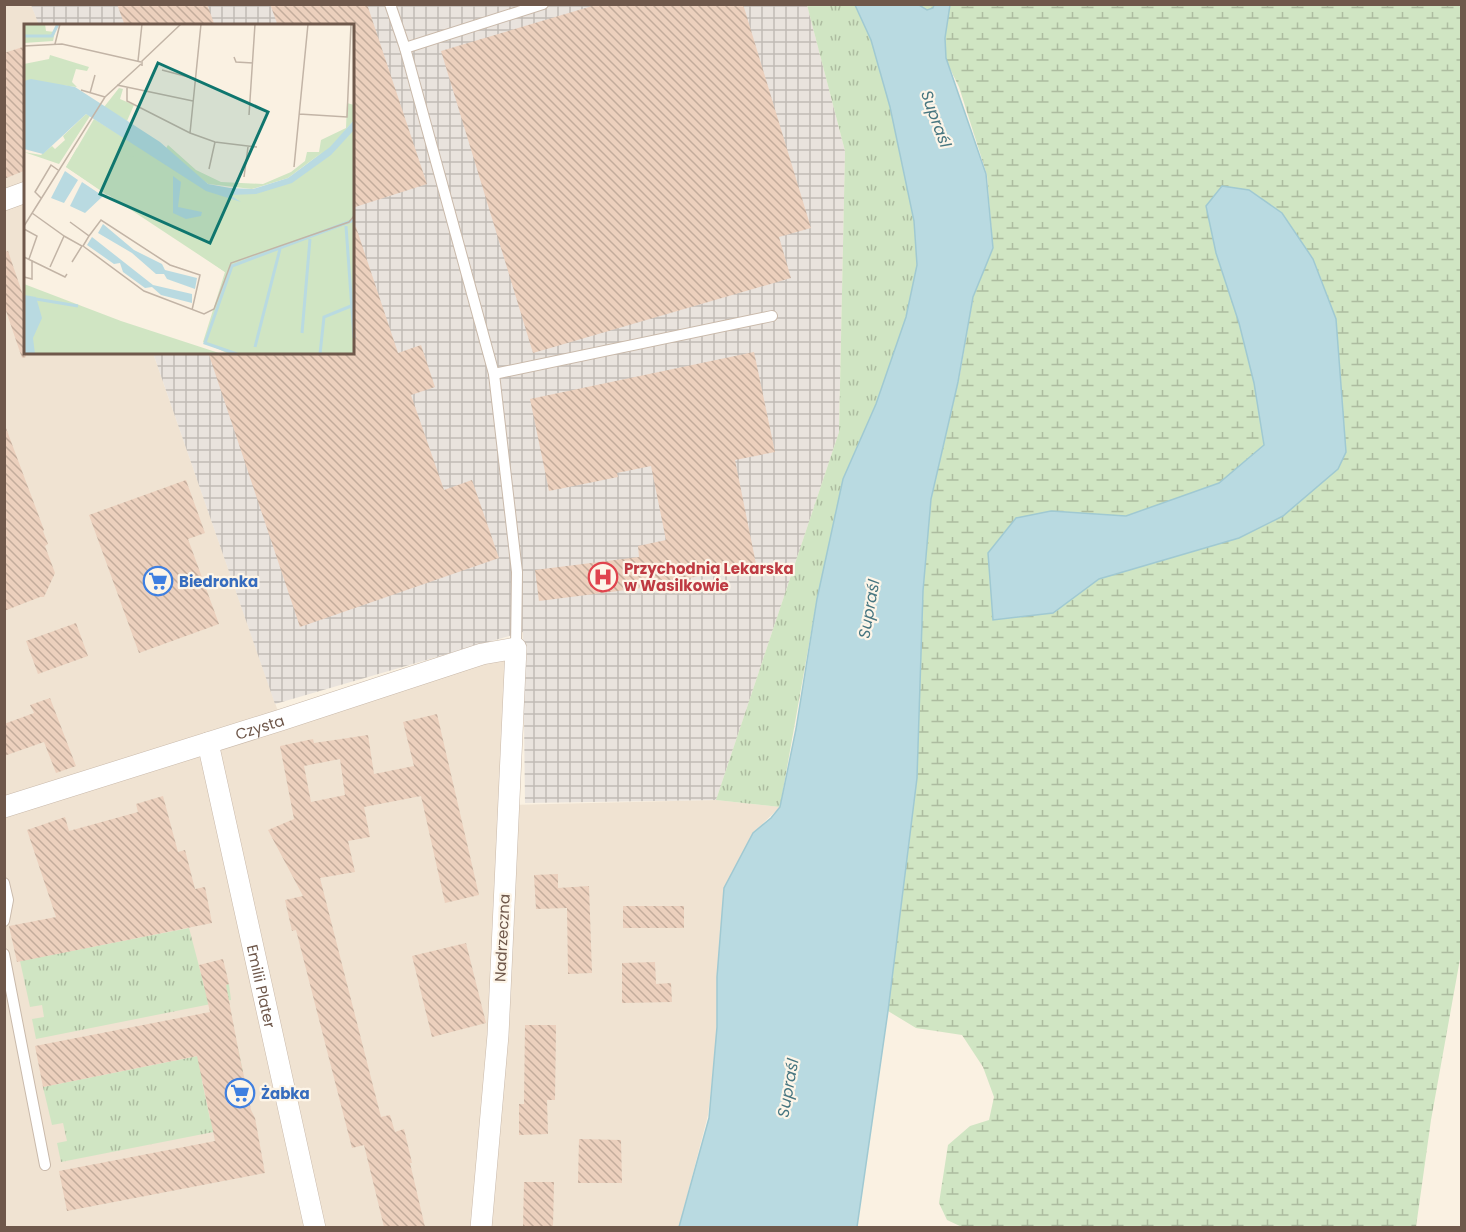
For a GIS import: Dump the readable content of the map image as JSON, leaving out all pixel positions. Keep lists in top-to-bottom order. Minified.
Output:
{"streets":{"street":["Czysta","Nadrzeczna","Emilii Plater"]},"crossings":[["Czysta","Nadrzeczna"],["Czysta","Emilii Plater"]],"water":["Supraśl"],"places":{"hospital":["Przychodnia Lekarska w Wasilkowie"],"supermarket":["Biedronka","Żabka"]}}
